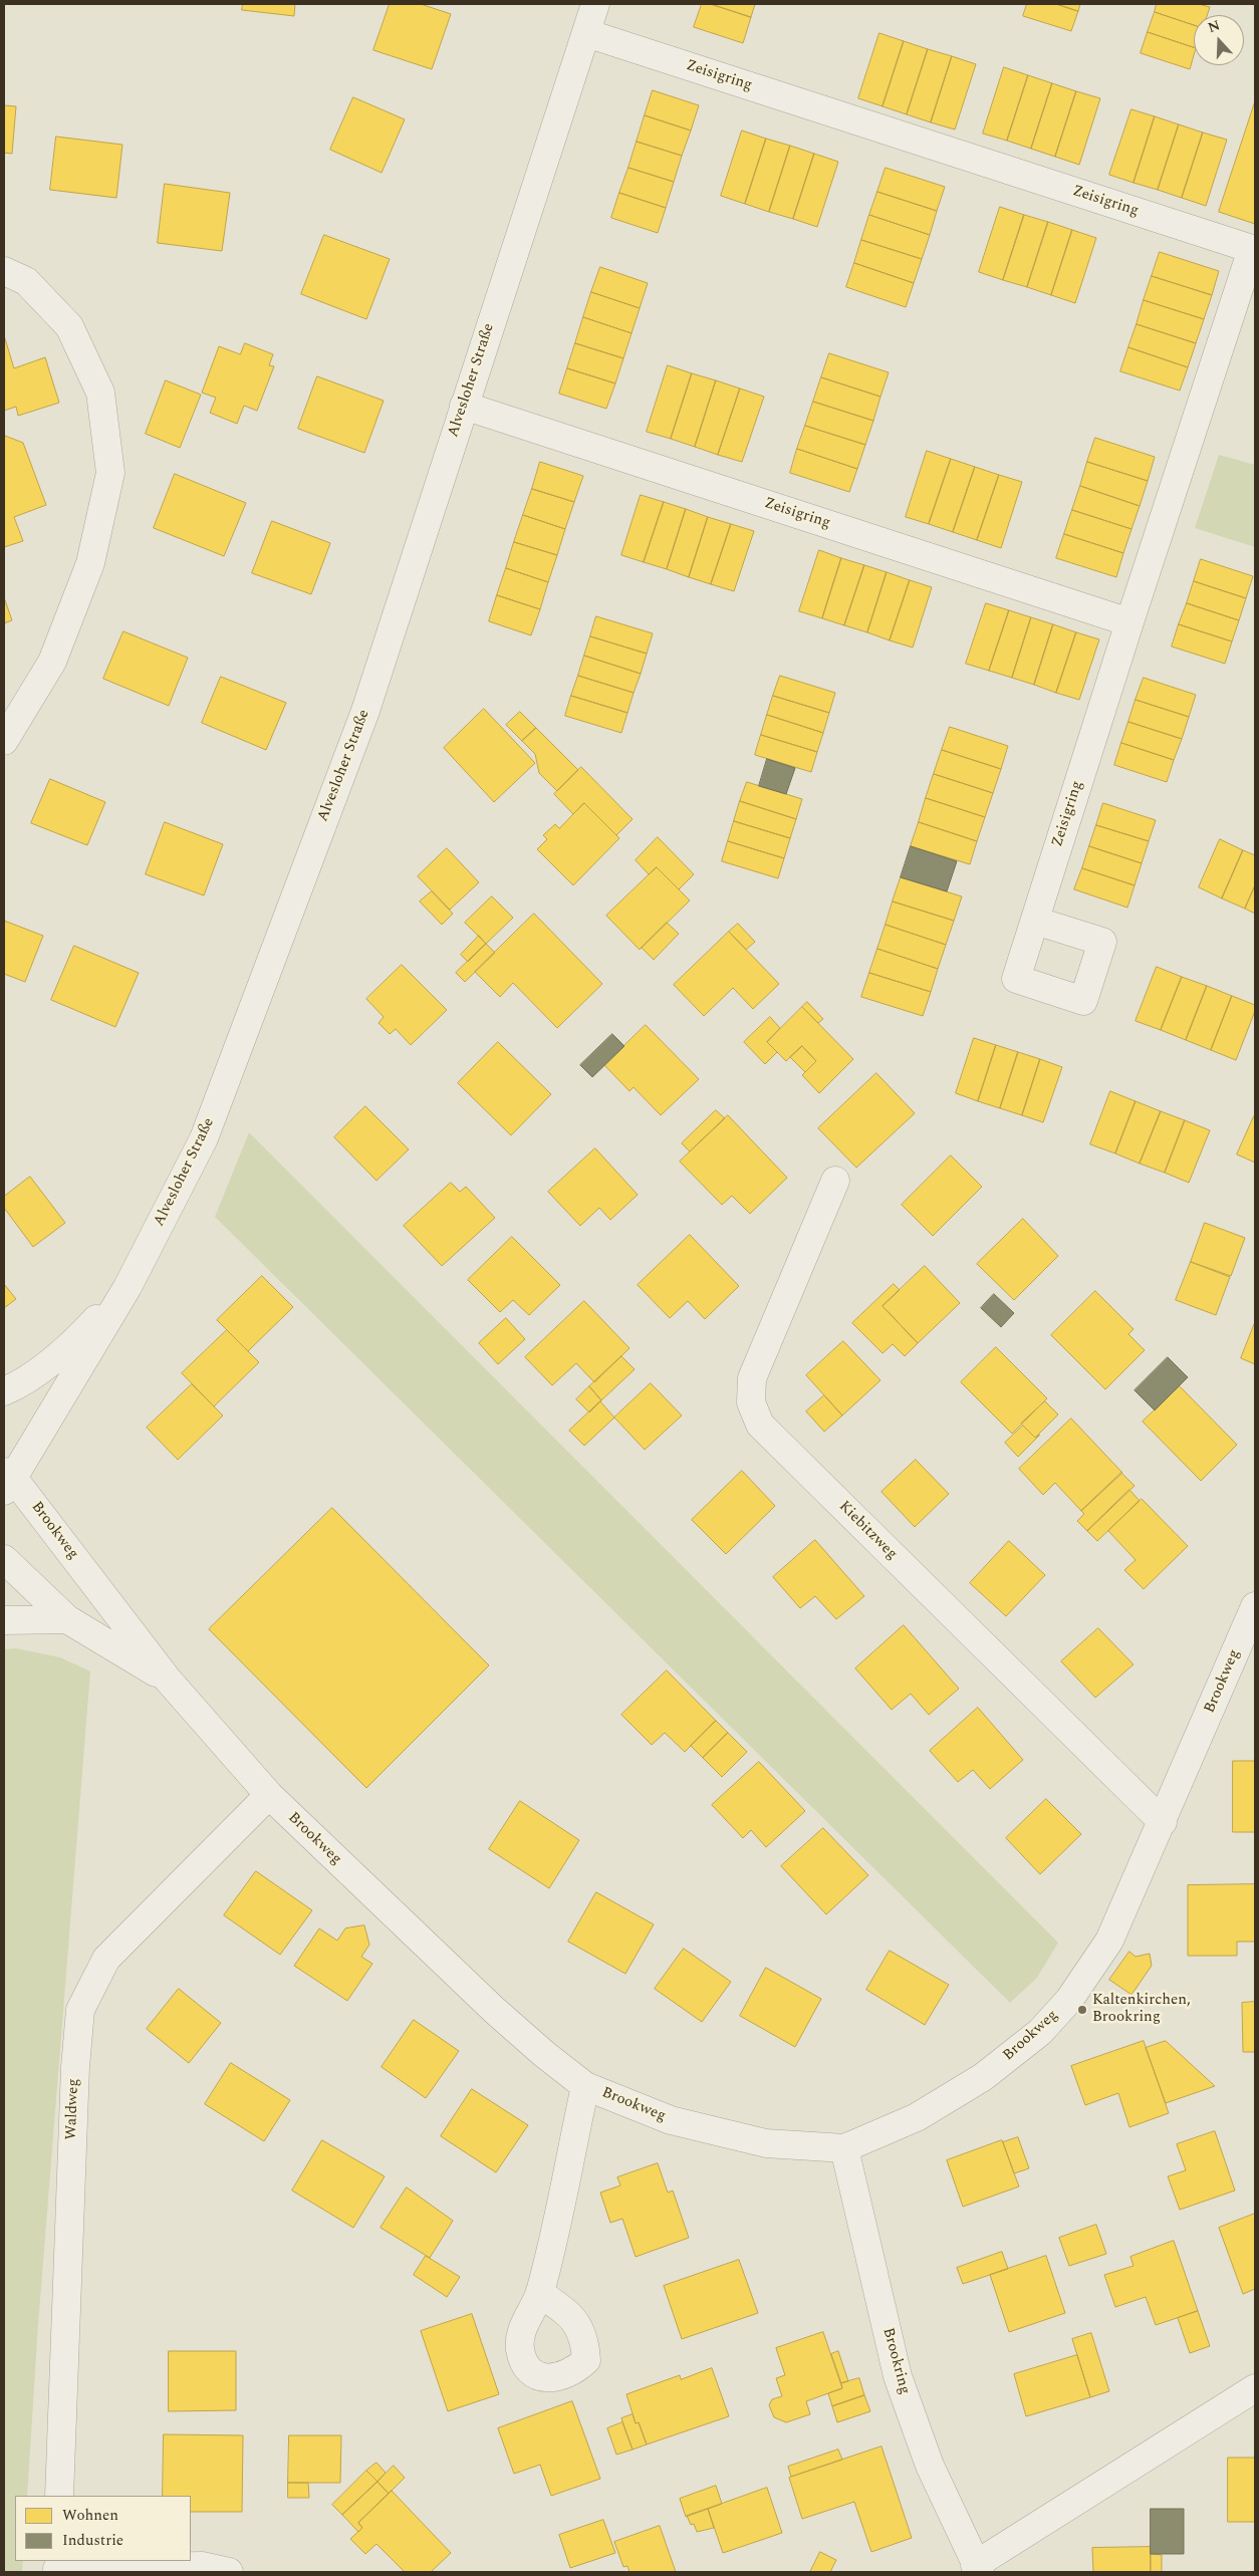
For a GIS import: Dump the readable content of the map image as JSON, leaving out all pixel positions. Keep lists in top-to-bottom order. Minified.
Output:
{"streets":{"street":["Zeisigring","Alvesloher Straße","Brookweg","Kiebitzweg","Waldweg","Brookring"]},"crossings":[["Zeisigring","Alvesloher Straße"],["Alvesloher Straße","Brookweg"],["Brookweg","Kiebitzweg"],["Brookweg","Waldweg"],["Brookweg","Brookring"]],"places":["Kaltenkirchen, Brookring"],"legend":["Wohnen","Industrie"],"north":"top"}
